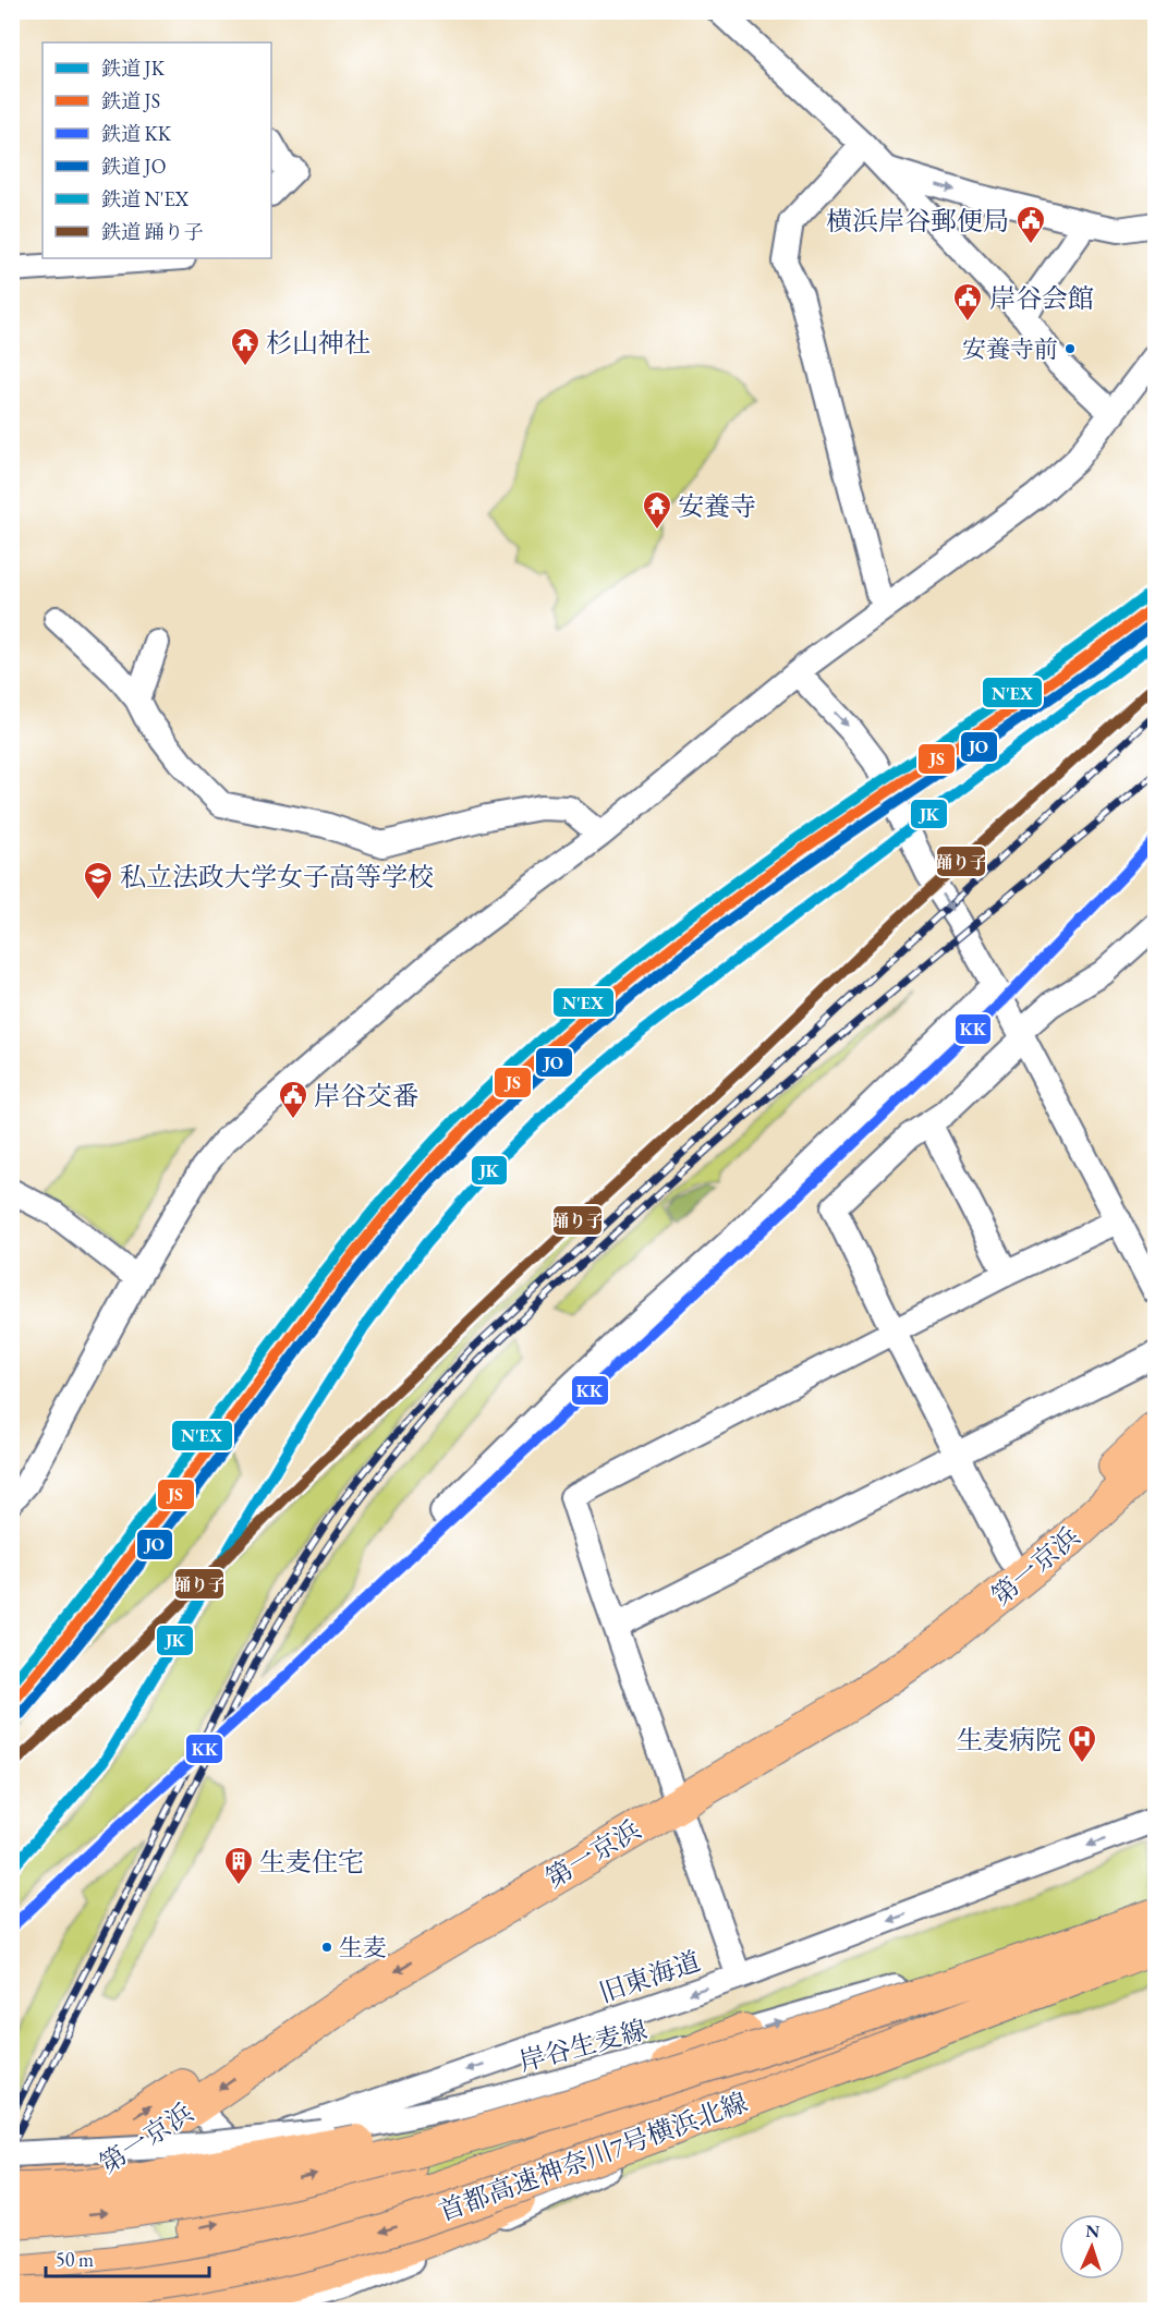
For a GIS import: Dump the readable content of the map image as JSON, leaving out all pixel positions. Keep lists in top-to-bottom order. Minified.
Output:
{"streets":{"highway":["第一京浜","首都高速神奈川7号横浜北線"],"street":["旧東海道","岸谷生麦線"]},"crossings":[["第一京浜","旧東海道"],["第一京浜","首都高速神奈川7号横浜北線"],["岸谷生麦線","首都高速神奈川7号横浜北線"]],"places":{"public building":["横浜岸谷郵便局","岸谷会館","岸谷交番"],"other":["安養寺前","生麦"],"temple":["杉山神社","安養寺"],"school or university":["私立法政大学女子高等学校"],"hospital":["生麦病院"],"building":["生麦住宅"]},"lines":["rail line N'EX","rail line JS","rail line JO","rail line JK","rail line 踊り子","rail line KK"],"legend":["鉄道 JK","鉄道 JS","鉄道 KK","鉄道 JO","鉄道 N'EX","鉄道 踊り子"],"scale_bar":"50 m","north":"top"}
